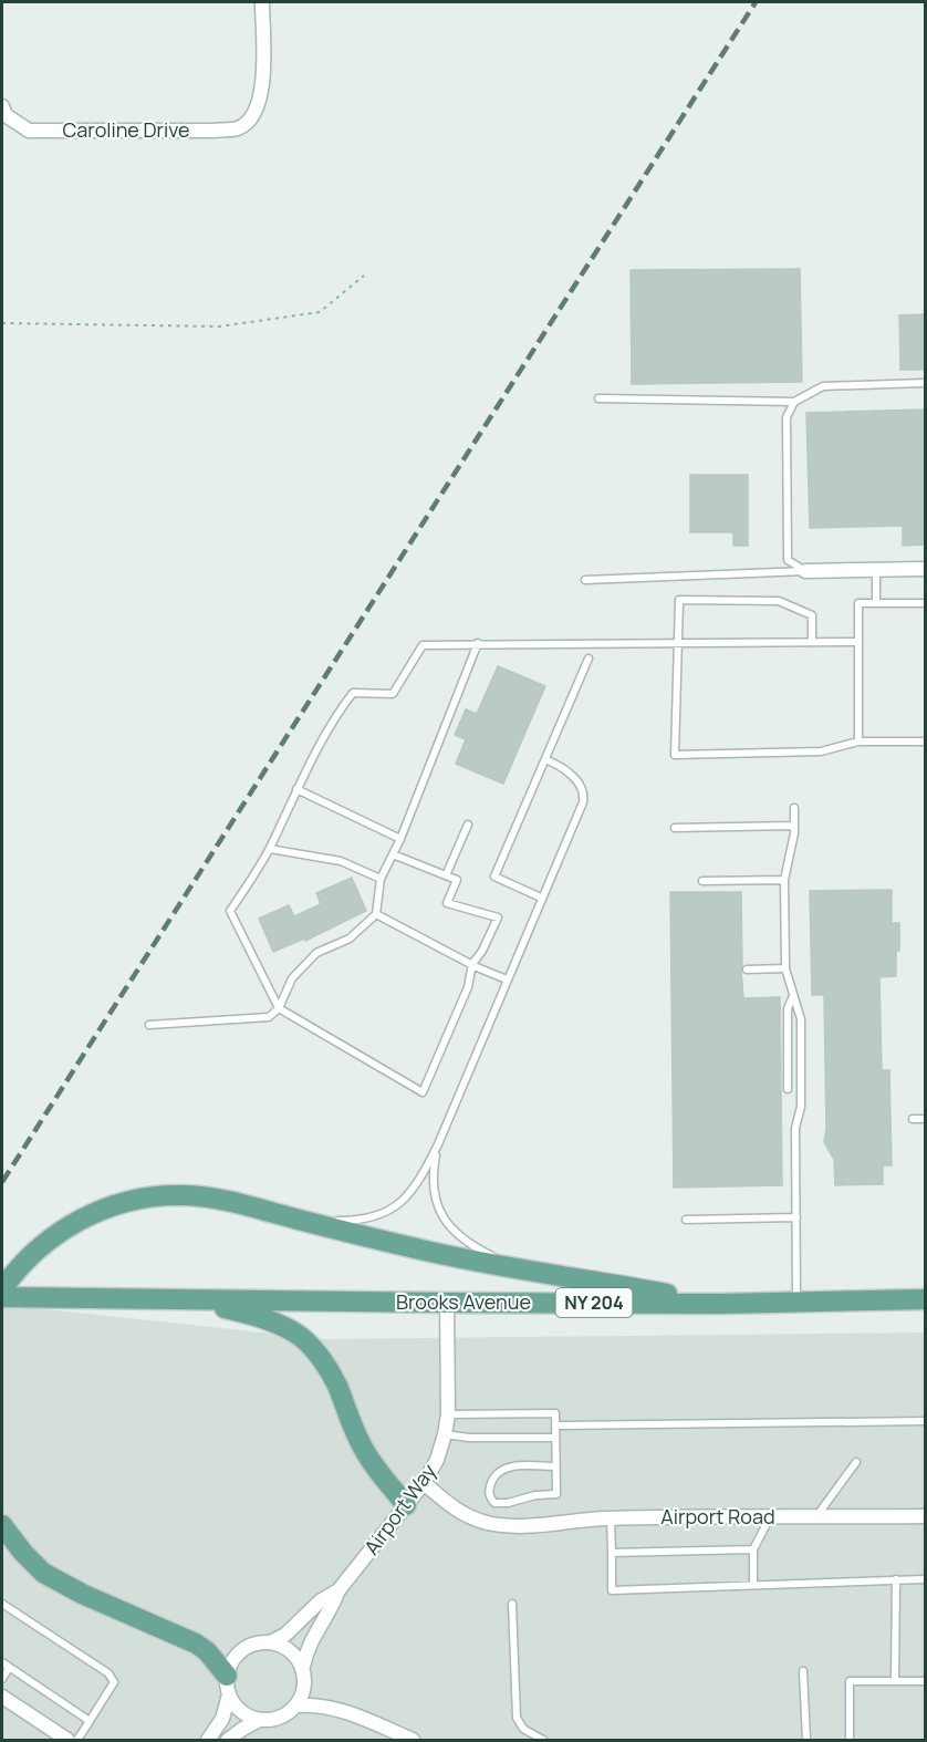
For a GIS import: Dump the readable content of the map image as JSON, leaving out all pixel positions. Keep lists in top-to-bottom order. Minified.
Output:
{"streets":{"main road":["Brooks Avenue","NY 204"],"street":["Caroline Drive","Airport Way","Airport Road"]},"crossings":[["Brooks Avenue","Airport Way"],["Airport Way","Airport Road"]]}
